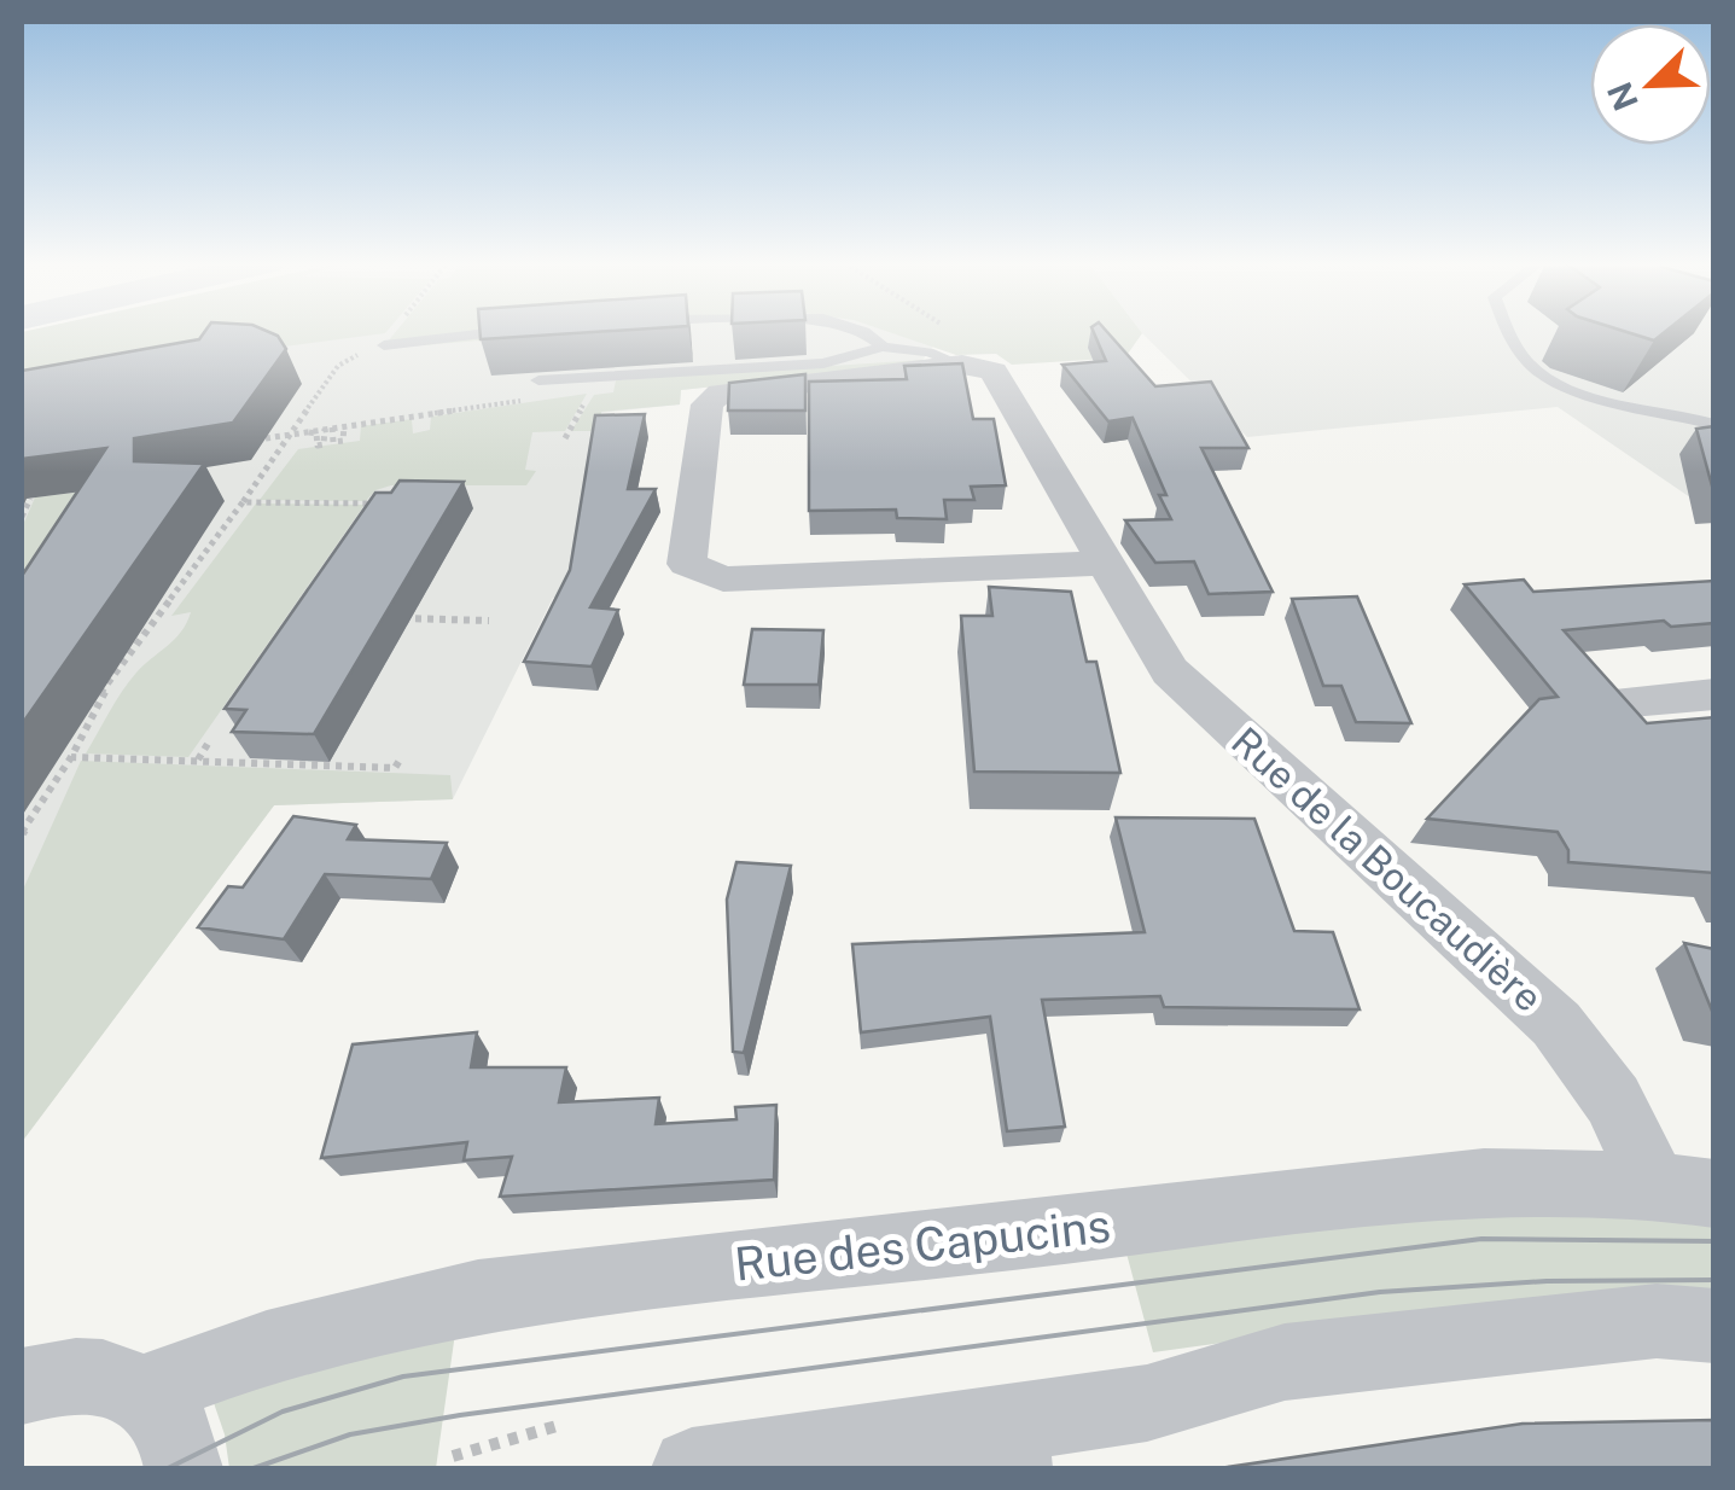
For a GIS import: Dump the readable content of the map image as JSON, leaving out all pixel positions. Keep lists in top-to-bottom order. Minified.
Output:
{"streets":{"street":["Rue de la Boucaudière","Rue des Capucins"]},"crossings":[["Rue de la Boucaudière","Rue des Capucins"]],"north":"bottom left"}
